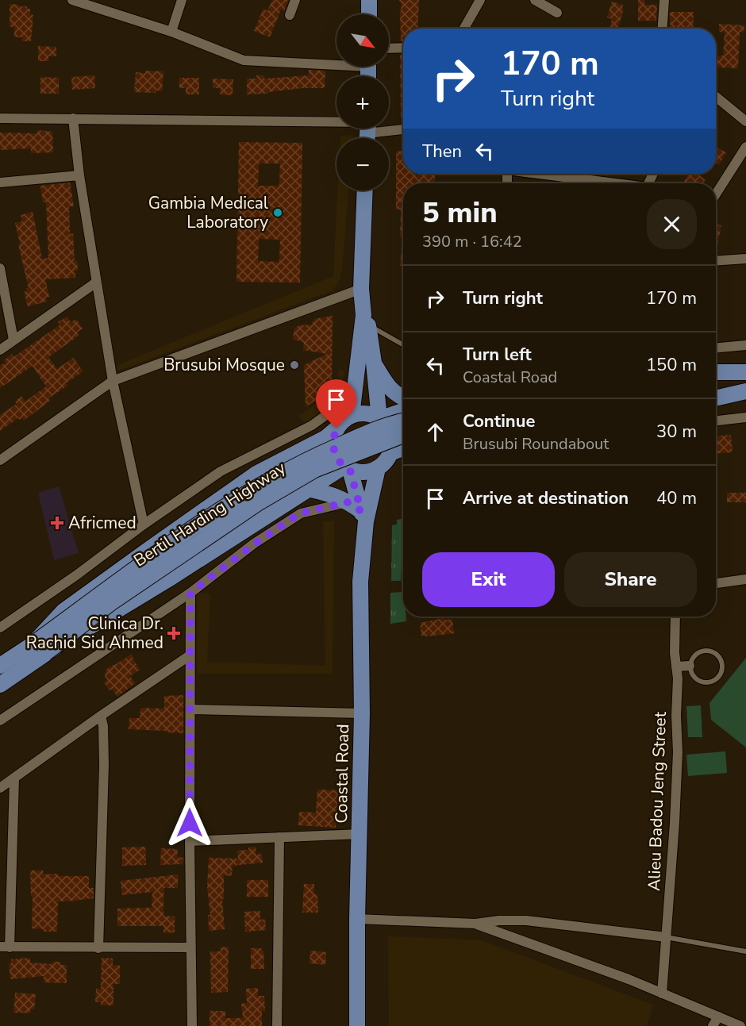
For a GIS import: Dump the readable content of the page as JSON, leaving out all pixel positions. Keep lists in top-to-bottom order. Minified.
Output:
{"streets":{"main road":["Bertil Harding Highway","Coastal Road"],"street":["Alieu Badou Jeng Street"]},"places":{"other":["Gambia Medical Laboratory","Brusubi Mosque"],"health":["Africmed","Clinica Dr. Rachid Sid Ahmed"]},"north":"bottom right","page":{"map_buttons":["+","−"],"turn":["170 m","Turn right"],"then":"Then","heading":["5 min","390 m · 16:42"],"list":[{"name":"Turn right","value":"170 m"},{"name":"Turn left","note":"Coastal Road","value":"150 m"},{"name":"Continue","note":"Brusubi Roundabout","value":"30 m"},{"name":"Arrive at destination","value":"40 m"}],"buttons":["Exit","Share"]}}
